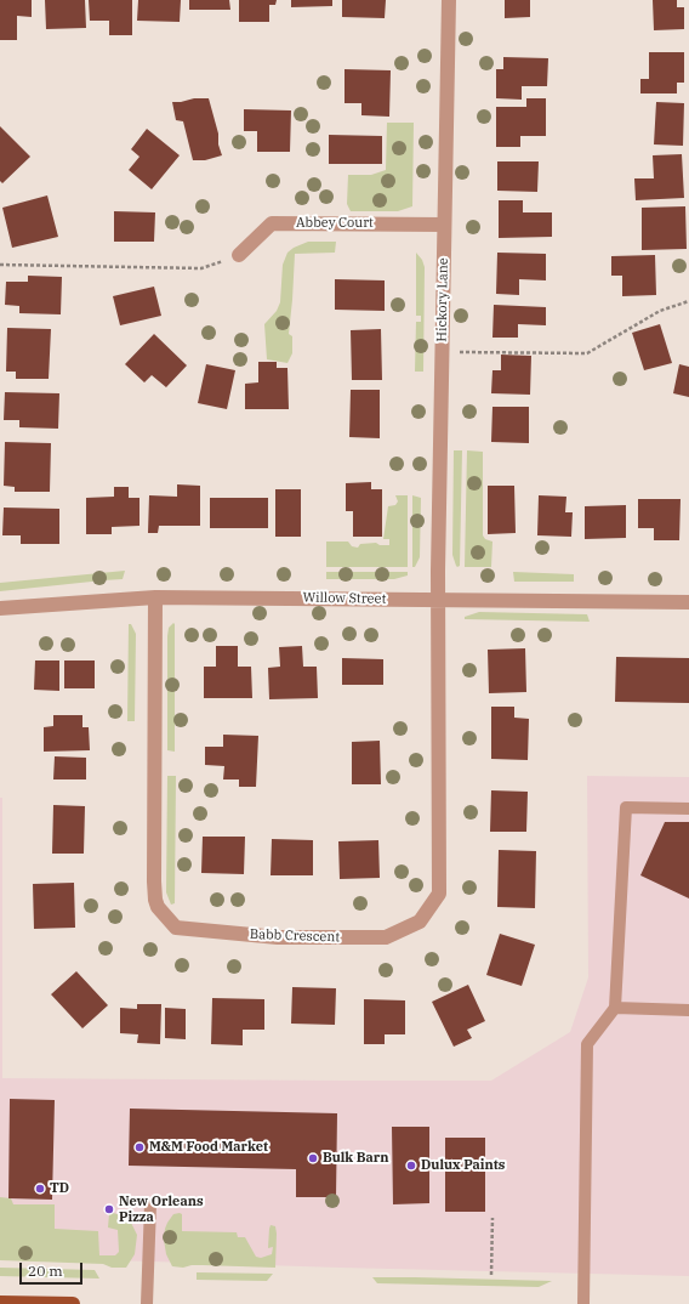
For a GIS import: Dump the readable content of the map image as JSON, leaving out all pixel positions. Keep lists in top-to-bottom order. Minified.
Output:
{"streets":{"street":["Abbey Court","Hickory Lane","Willow Street","Babb Crescent"]},"crossings":[["Abbey Court","Hickory Lane"],["Hickory Lane","Willow Street"],["Hickory Lane","Babb Crescent"],["Willow Street","Babb Crescent"]],"places":["M&M Food Market","Bulk Barn","Dulux Paints","TD","New Orleans Pizza"],"scale_bar":"20 m"}
